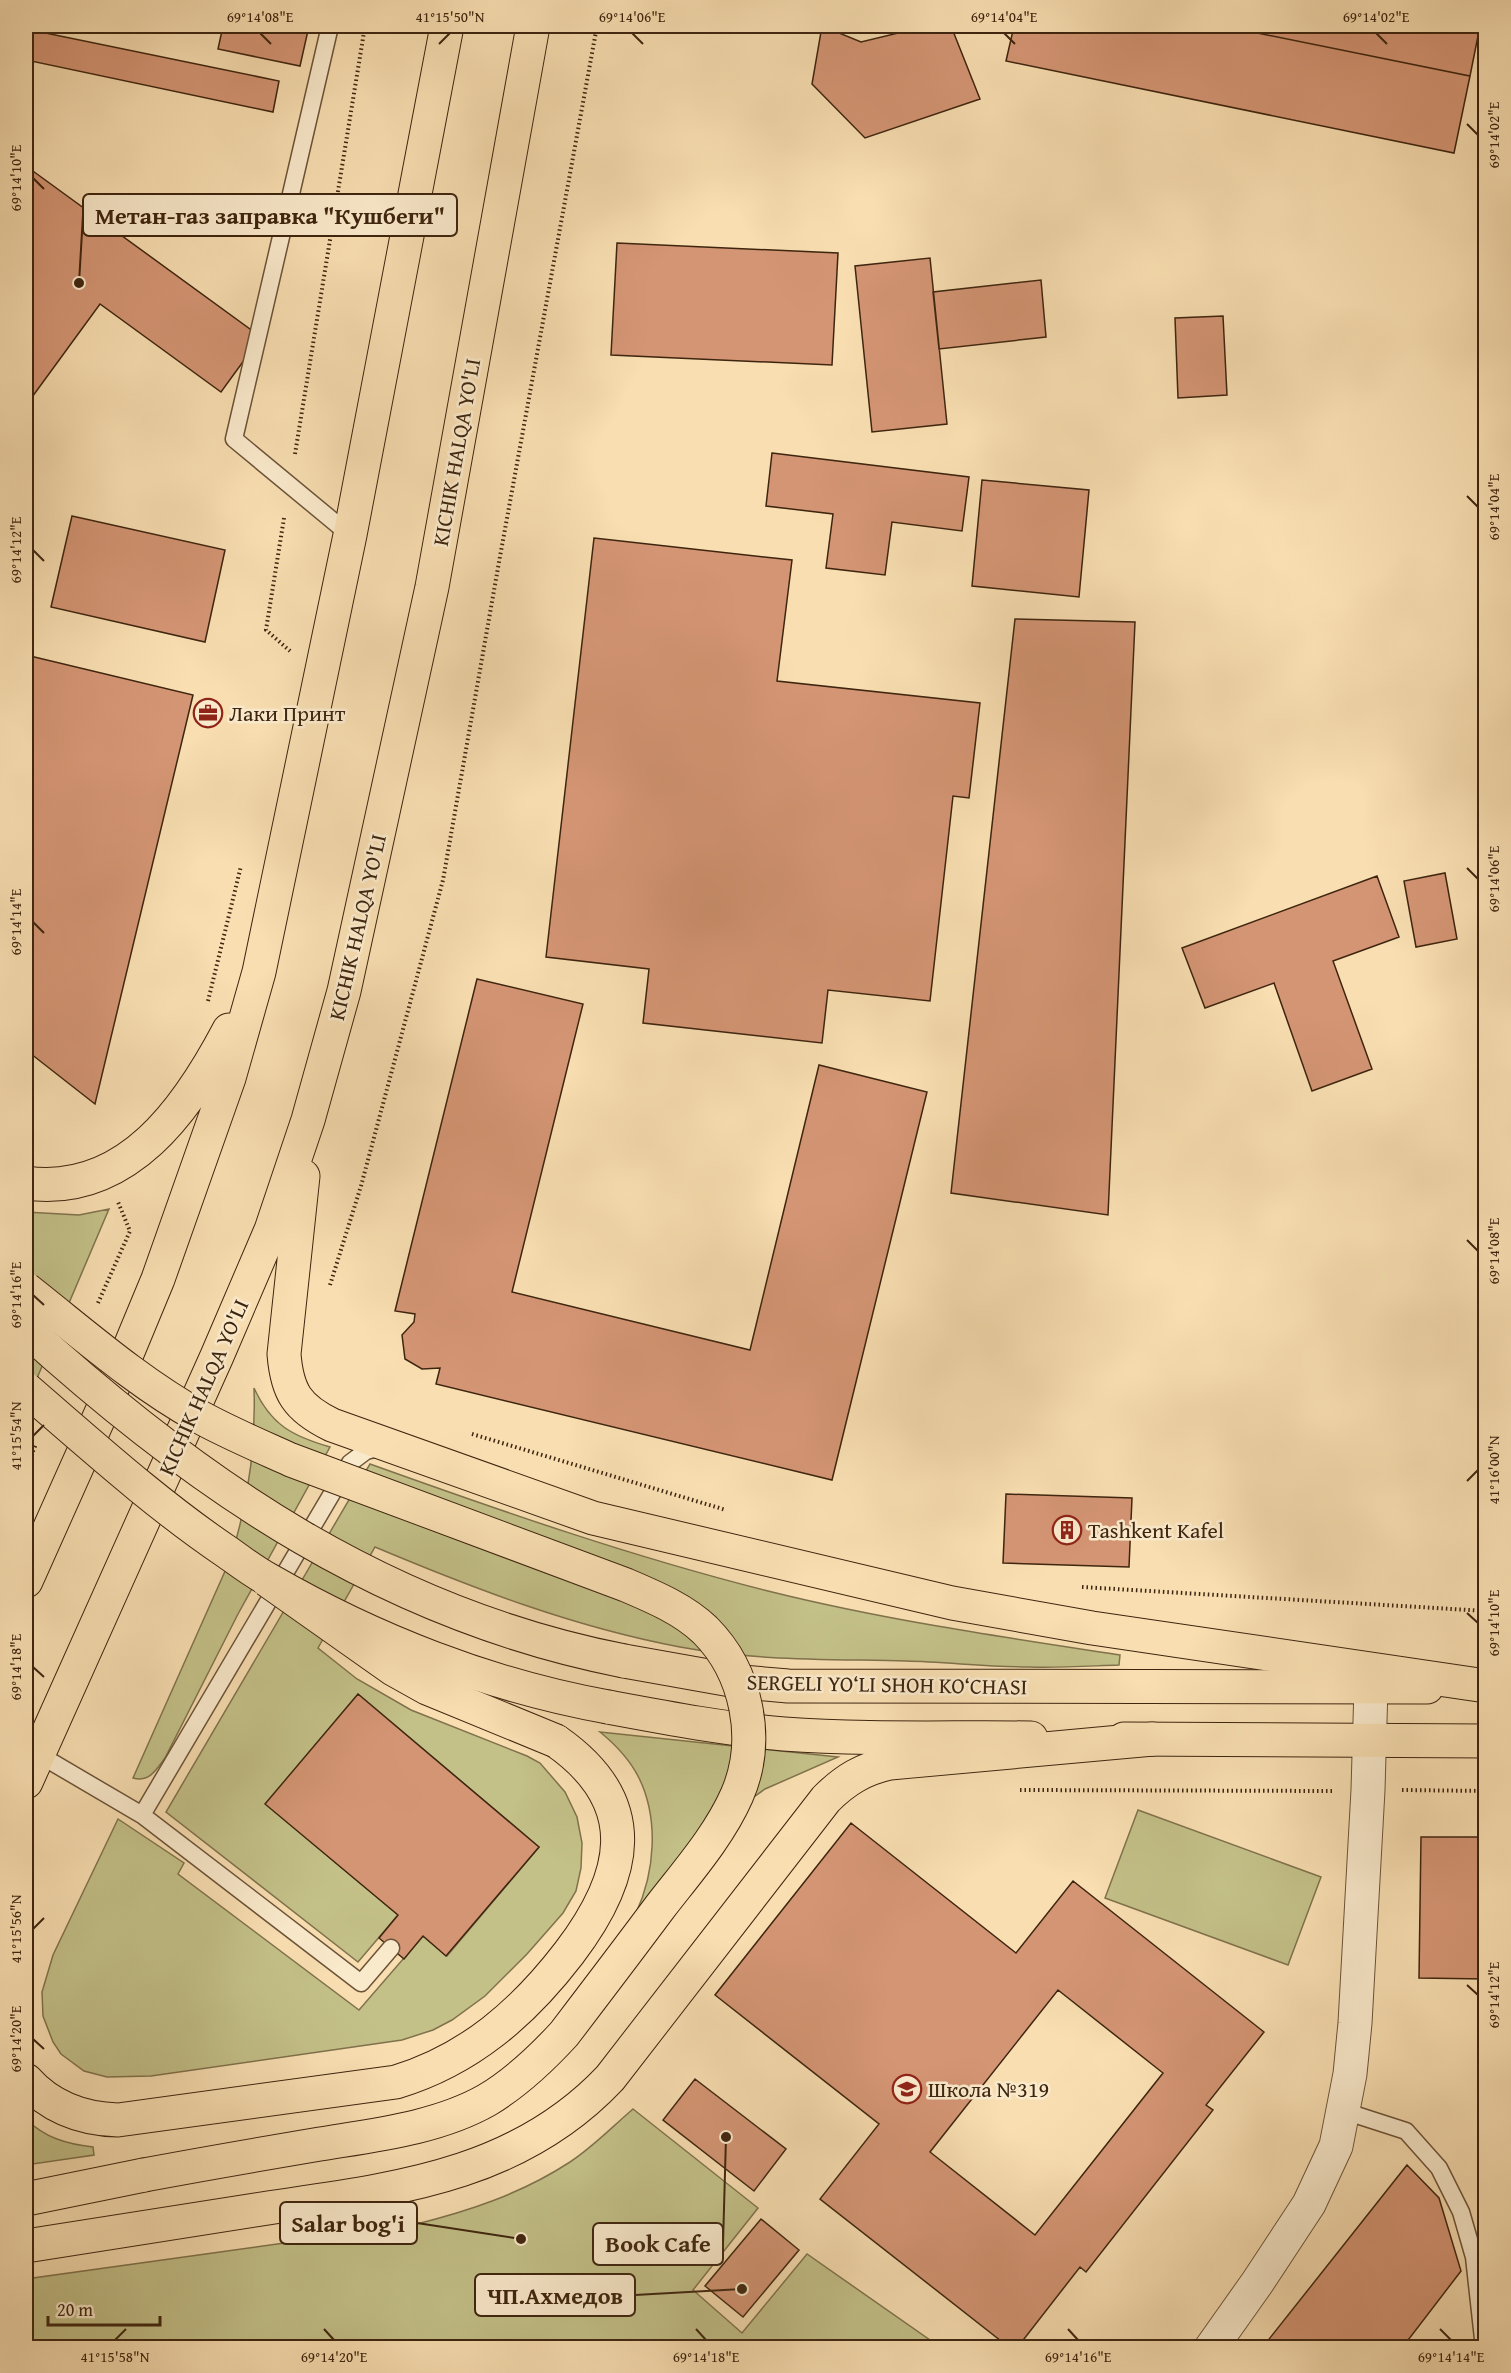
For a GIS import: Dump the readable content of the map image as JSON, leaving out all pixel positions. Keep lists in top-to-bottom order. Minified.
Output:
{"streets":{"main road":["KICHIK HALQA YO'LI","SERGELI YO‘LI SHOH KO‘CHASI"]},"places":{"other":["Метан-газ заправка \"Кушбеги\"","Book Cafe","Salar bog'i","ЧП.Ахмедов"],"office":["Лаки Принт"],"building":["Tashkent Kafel"],"school or university":["Школа №319"]},"scale_bar":"20 m","coordinates":["69°14'08\"E","41°15'50\"N","69°14'06\"E","69°14'04\"E","69°14'02\"E","69°14'10\"E","69°14'12\"E","69°14'14\"E","69°14'16\"E","41°15'54\"N","41°16'00\"N","69°14'18\"E","41°15'56\"N","69°14'20\"E","41°15'58\"N"]}
